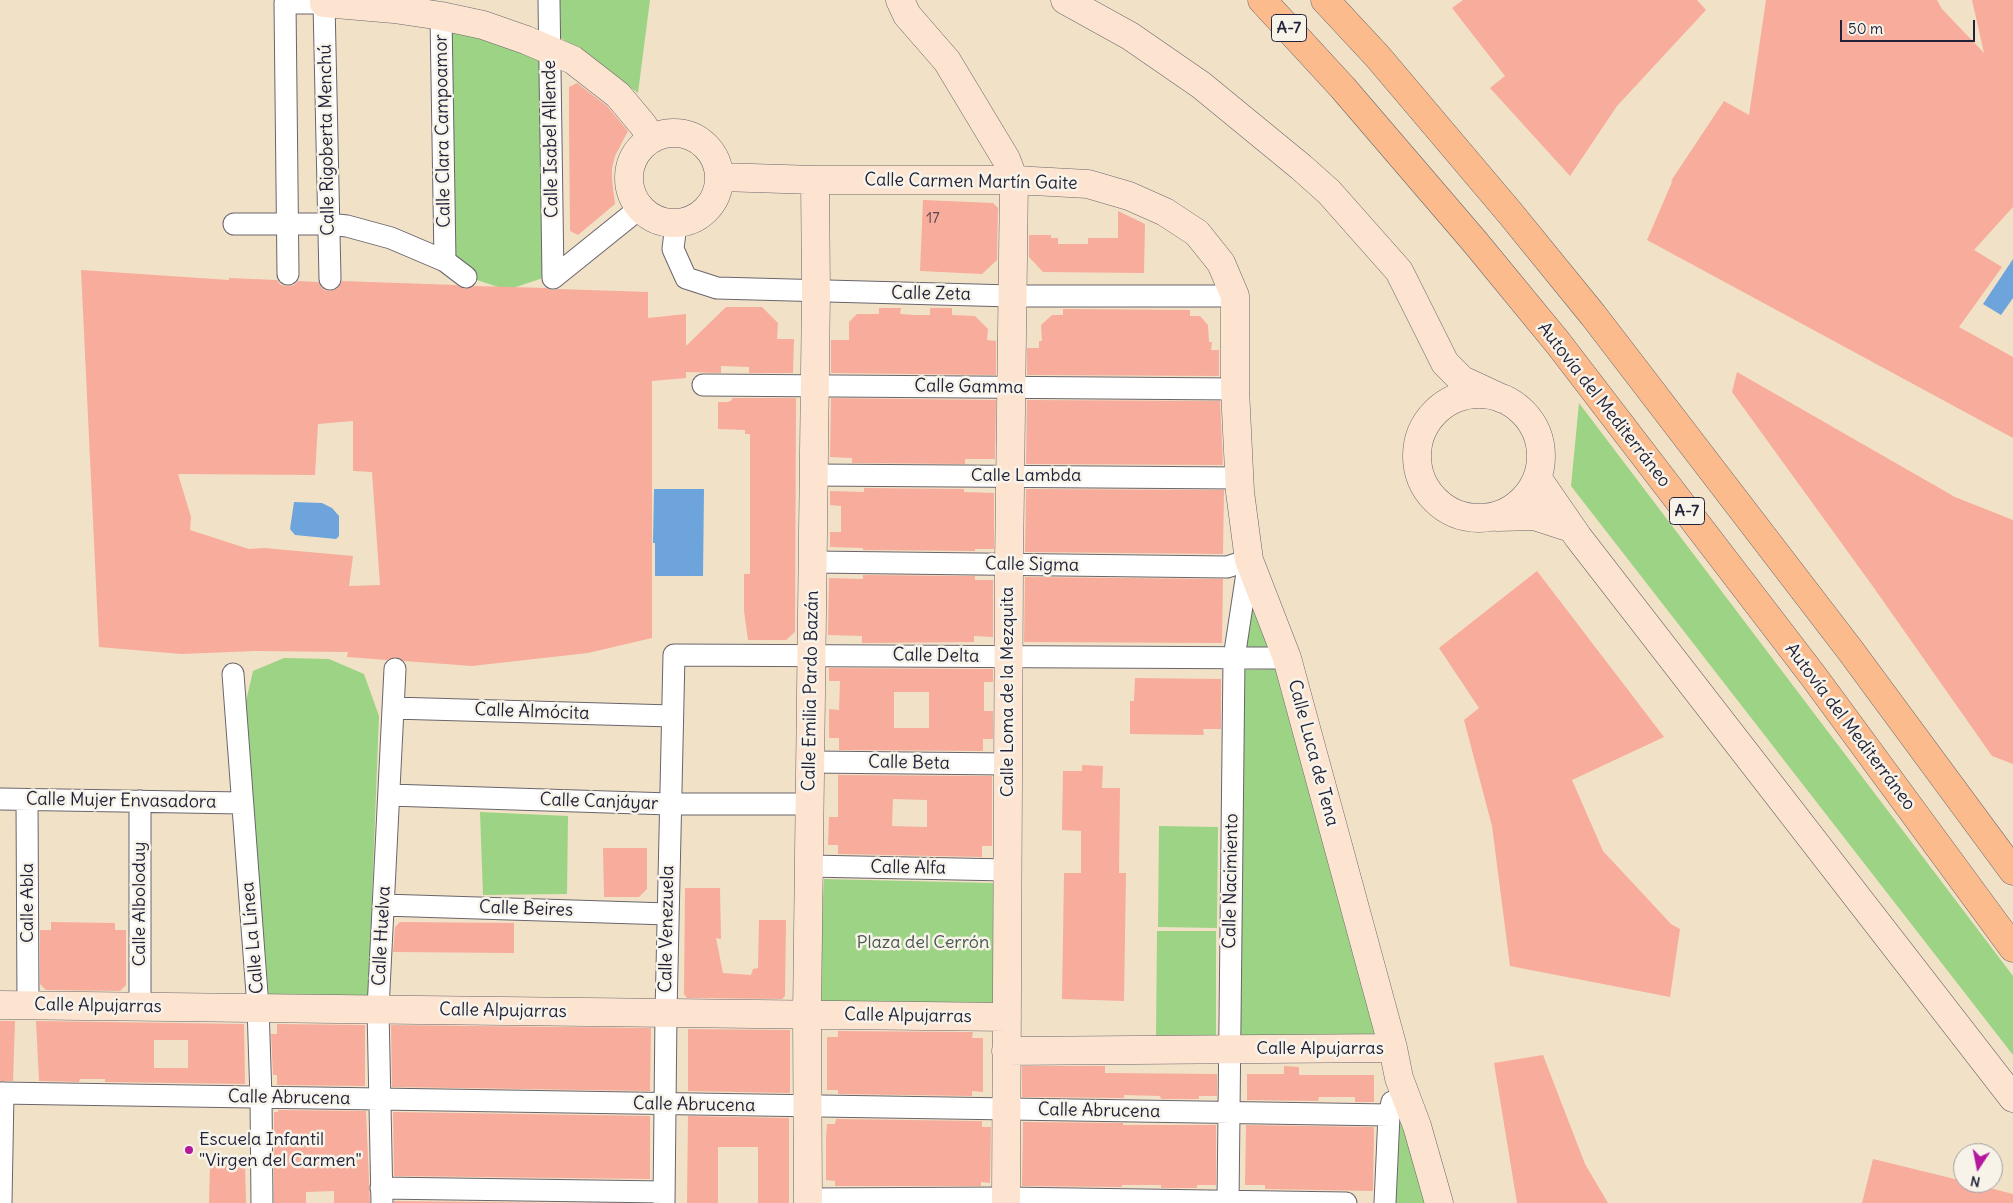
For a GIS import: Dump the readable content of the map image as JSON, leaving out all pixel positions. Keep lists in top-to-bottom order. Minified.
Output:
{"streets":{"highway":["A-7","Autovía del Mediterráneo"],"street":["Calle Clara Campoamor","Calle Isabel Allende","Calle Rigoberta Menchú","Calle Carmen Martín Gaite","Calle Zeta","Calle Gamma","Calle Lambda","Calle Sigma","Calle Delta","Calle Emilia Pardo Bazán","Calle Loma de la Mezquita","Calle Almócita","Calle Luca de Tena","Calle Beta","Calle Mujer Envasadora","Calle Canjáyar","Calle Alfa","Calle Nacimiento","Calle Abla","Calle Alboloduy","Calle Beires","Calle Venezuela","Calle Huelva","Calle La Línea","Calle Alpujarras","Calle Abrucena"]},"crossings":[["Calle Isabel Allende","Calle Carmen Martín Gaite"],["Calle Isabel Allende","Calle Zeta"],["Calle Carmen Martín Gaite","Calle Zeta"],["Calle Carmen Martín Gaite","Calle Emilia Pardo Bazán"],["Calle Carmen Martín Gaite","Calle Loma de la Mezquita"],["Calle Carmen Martín Gaite","Calle Luca de Tena"],["Calle Zeta","Calle Emilia Pardo Bazán"],["Calle Zeta","Calle Loma de la Mezquita"],["Calle Zeta","Calle Luca de Tena"],["Calle Gamma","Calle Emilia Pardo Bazán"],["Calle Gamma","Calle Loma de la Mezquita"],["Calle Gamma","Calle Luca de Tena"],["Calle Lambda","Calle Emilia Pardo Bazán"],["Calle Lambda","Calle Loma de la Mezquita"],["Calle Lambda","Calle Luca de Tena"],["Calle Sigma","Calle Emilia Pardo Bazán"],["Calle Sigma","Calle Loma de la Mezquita"],["Calle Sigma","Calle Luca de Tena"],["Calle Sigma","Calle Nacimiento"],["Calle Delta","Calle Emilia Pardo Bazán"],["Calle Delta","Calle Loma de la Mezquita"],["Calle Delta","Calle Luca de Tena"],["Calle Delta","Calle Nacimiento"],["Calle Delta","Calle Venezuela"],["Calle Emilia Pardo Bazán","Calle Beta"],["Calle Emilia Pardo Bazán","Calle Canjáyar"],["Calle Emilia Pardo Bazán","Calle Alfa"],["Calle Emilia Pardo Bazán","Calle Alpujarras"],["Calle Emilia Pardo Bazán","Calle Abrucena"],["Calle Loma de la Mezquita","Calle Beta"],["Calle Loma de la Mezquita","Calle Alfa"],["Calle Loma de la Mezquita","Calle Alpujarras"],["Calle Loma de la Mezquita","Calle Abrucena"],["Calle Almócita","Calle Venezuela"],["Calle Almócita","Calle Huelva"],["Calle Luca de Tena","Calle Nacimiento"],["Calle Luca de Tena","Calle Alpujarras"],["Calle Mujer Envasadora","Calle Abla"],["Calle Mujer Envasadora","Calle Alboloduy"],["Calle Mujer Envasadora","Calle La Línea"],["Calle Canjáyar","Calle Venezuela"],["Calle Canjáyar","Calle Huelva"],["Calle Nacimiento","Calle Alpujarras"],["Calle Nacimiento","Calle Abrucena"],["Calle Abla","Calle Alpujarras"],["Calle Alboloduy","Calle Alpujarras"],["Calle Beires","Calle Venezuela"],["Calle Beires","Calle Huelva"],["Calle Venezuela","Calle Alpujarras"],["Calle Venezuela","Calle Abrucena"],["Calle Huelva","Calle Alpujarras"],["Calle Huelva","Calle Abrucena"],["Calle La Línea","Calle Alpujarras"],["Calle La Línea","Calle Abrucena"]],"parks":["Plaza del Cerrón"],"places":["Escuela Infantil \"Virgen del Carmen\""],"house_numbers":["17"],"scale_bar":"50 m","north":"bottom"}
